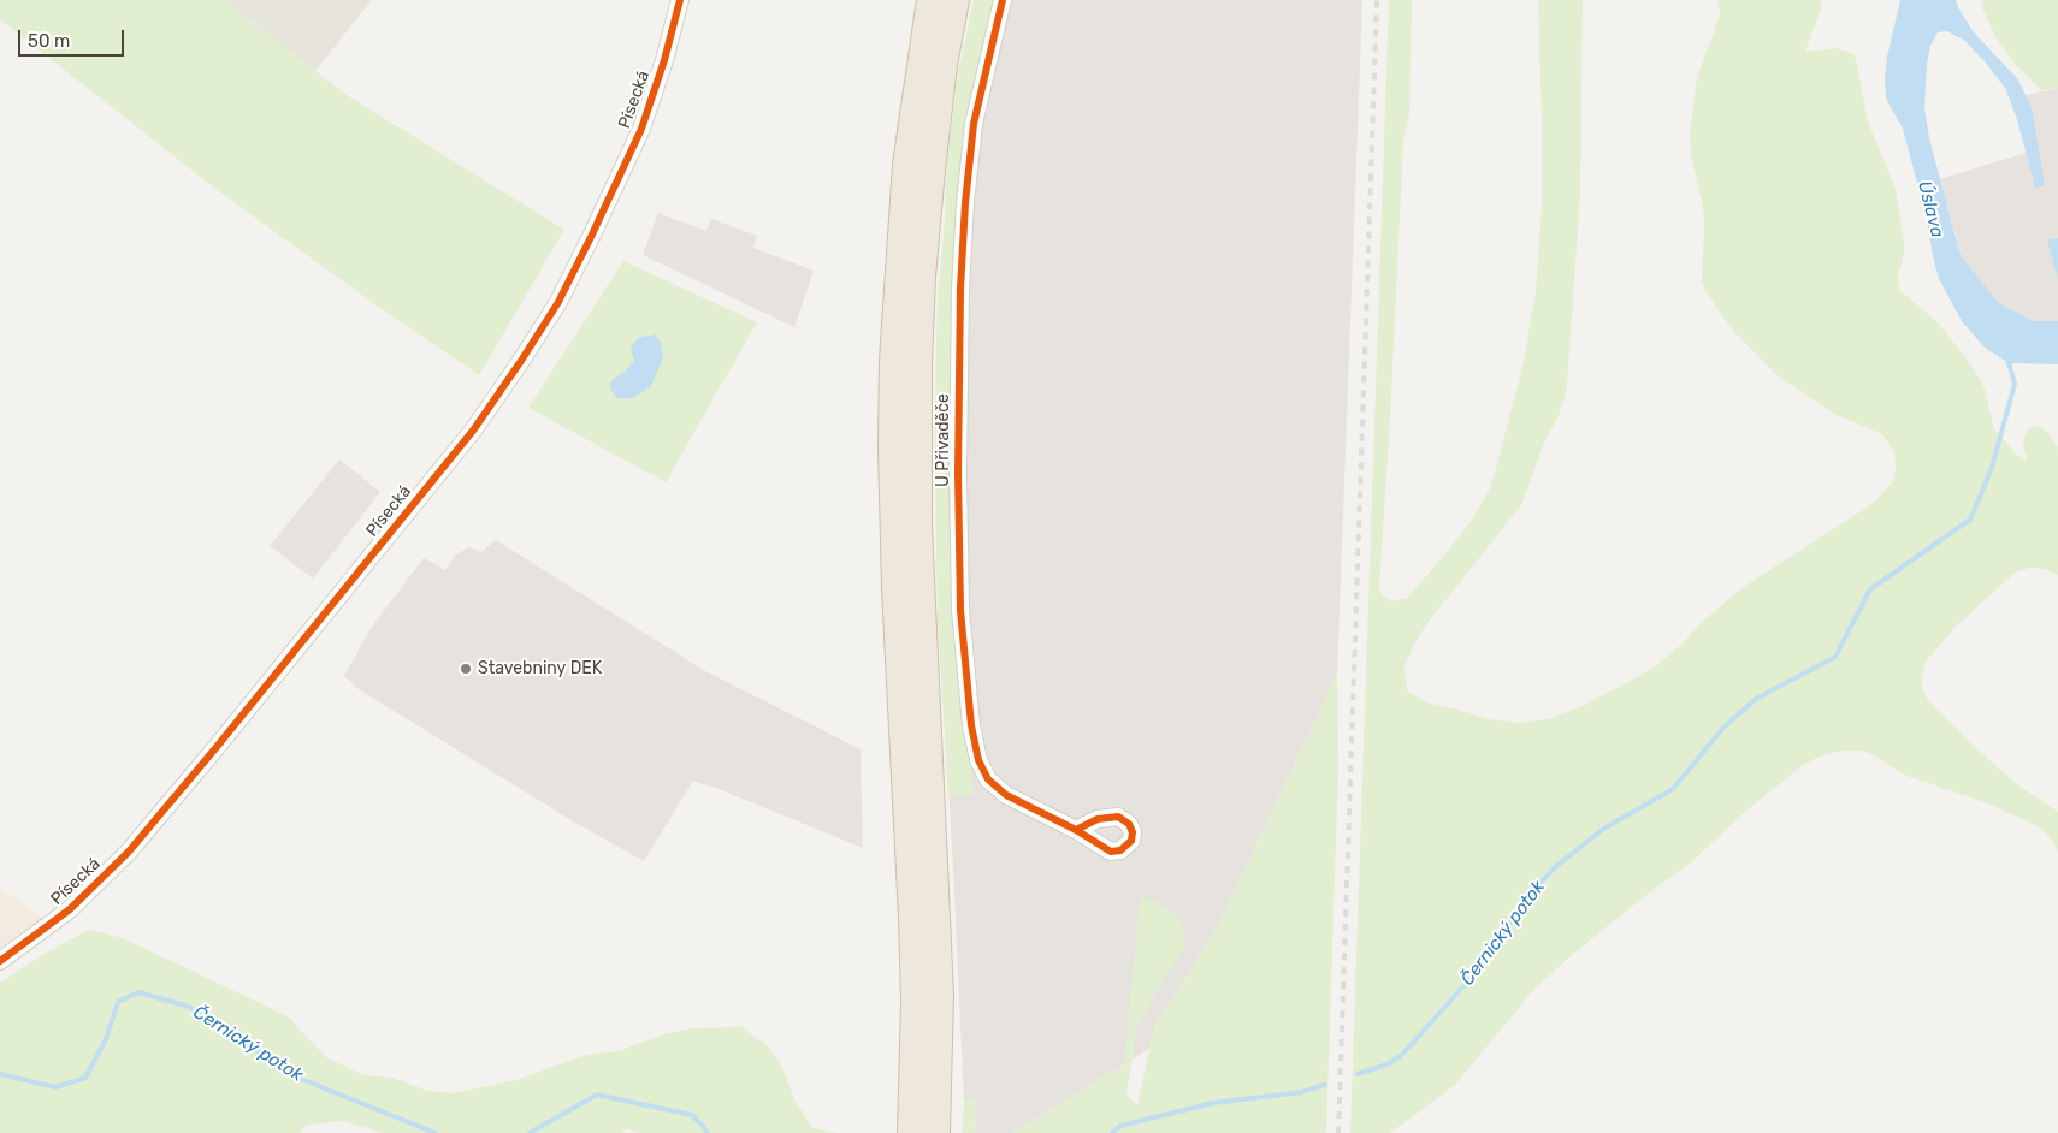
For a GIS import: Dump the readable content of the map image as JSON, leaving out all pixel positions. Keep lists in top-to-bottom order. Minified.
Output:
{"streets":{"street":["Písecká","U Přivaděče"]},"water":["Úslava","Černický potok"],"places":["Stavebniny DEK"],"scale_bar":"50 m"}
